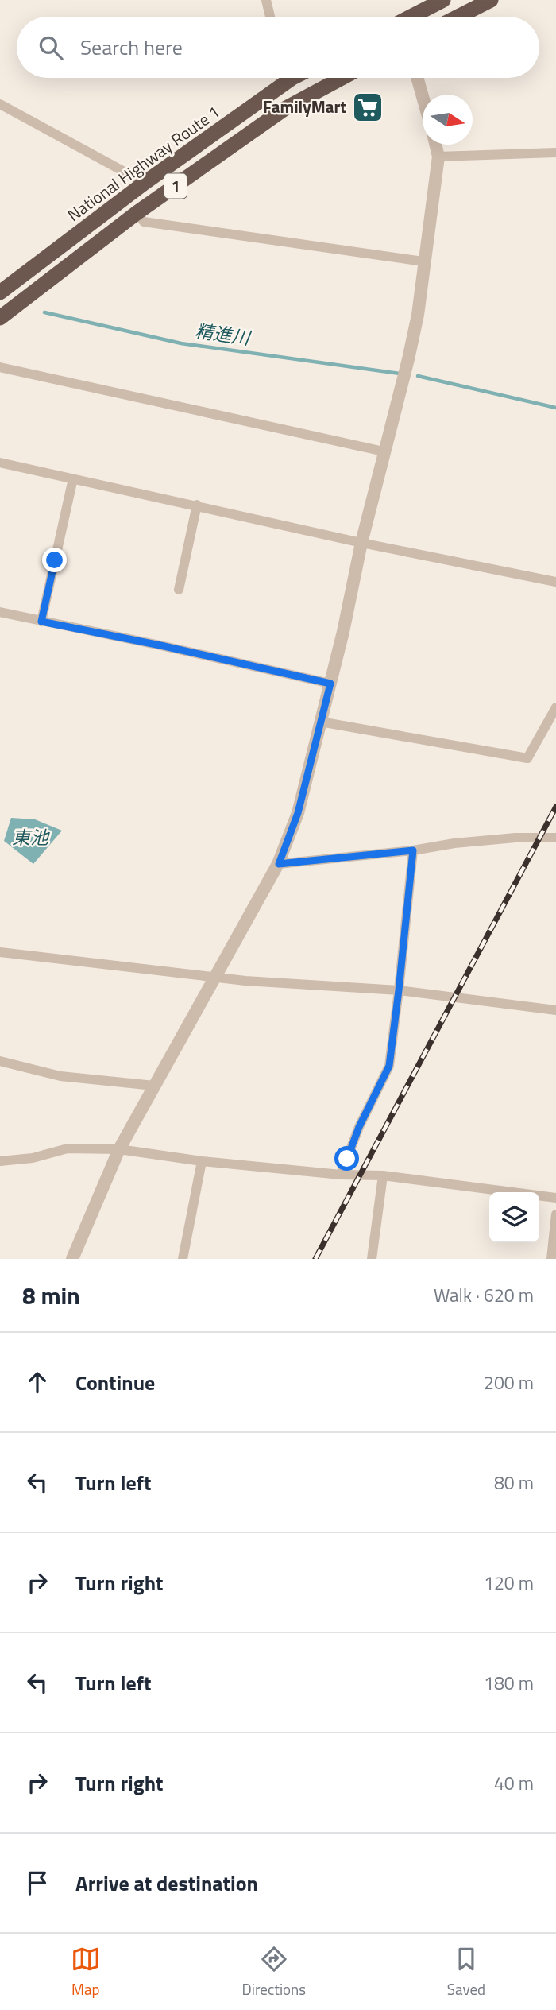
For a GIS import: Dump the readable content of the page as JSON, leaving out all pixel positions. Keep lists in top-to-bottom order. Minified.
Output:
{"streets":{"highway":["National Highway Route 1","1"]},"water":["精進川","東池"],"places":{"supermarket":["FamilyMart"]},"north":"right","page":{"search":"Search here","heading":["8 min","Walk · 620 m"],"list":[["Continue","200 m"],["Turn left","80 m"],["Turn right","120 m"],["Turn left","180 m"],["Turn right","40 m"],"Arrive at destination"],"nav":["Map","Directions","Saved"]}}
